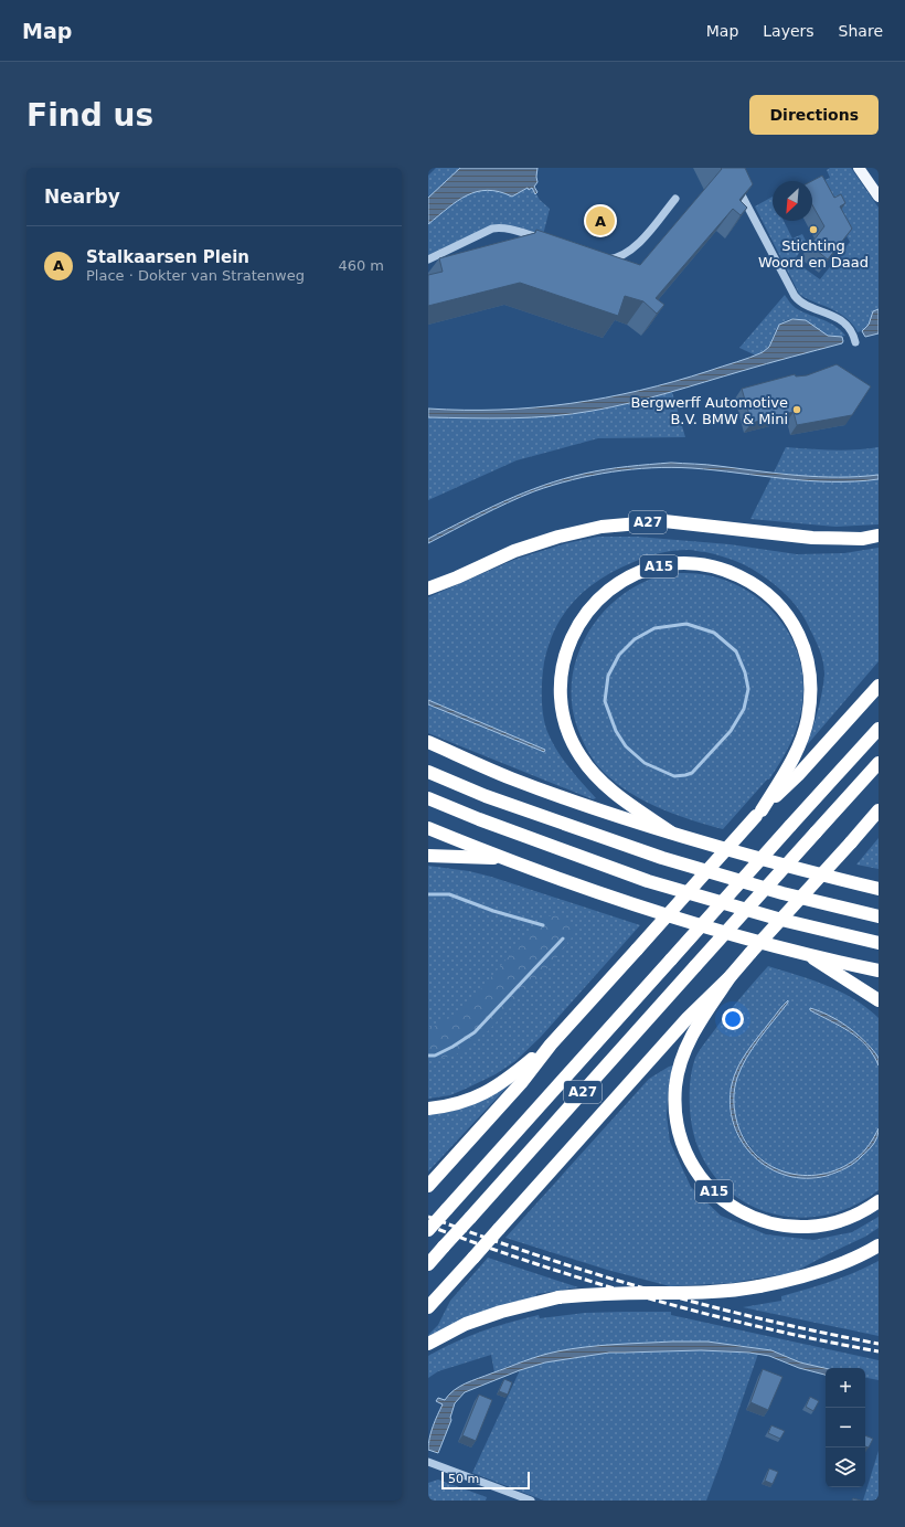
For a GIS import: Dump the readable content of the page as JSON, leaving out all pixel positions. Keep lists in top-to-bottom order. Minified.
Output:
{"streets":{"highway":["A27","A15"]},"crossings":[["A27","A15"]],"places":["Stichting Woord en Daad","Bergwerff Automotive B.V. BMW & Mini"],"scale_bar":"50 m","north":"bottom left","page":{"header":"Map","nav":["Map","Layers","Share"],"buttons":"Directions","title":"Find us","heading":"Nearby","pins":"A","list":[{"mark":"A","name":"Stalkaarsen Plein","note":"Place · Dokter van Stratenweg","value":"460 m"}],"map_buttons":["+","−"],"scale":"50 m"}}
